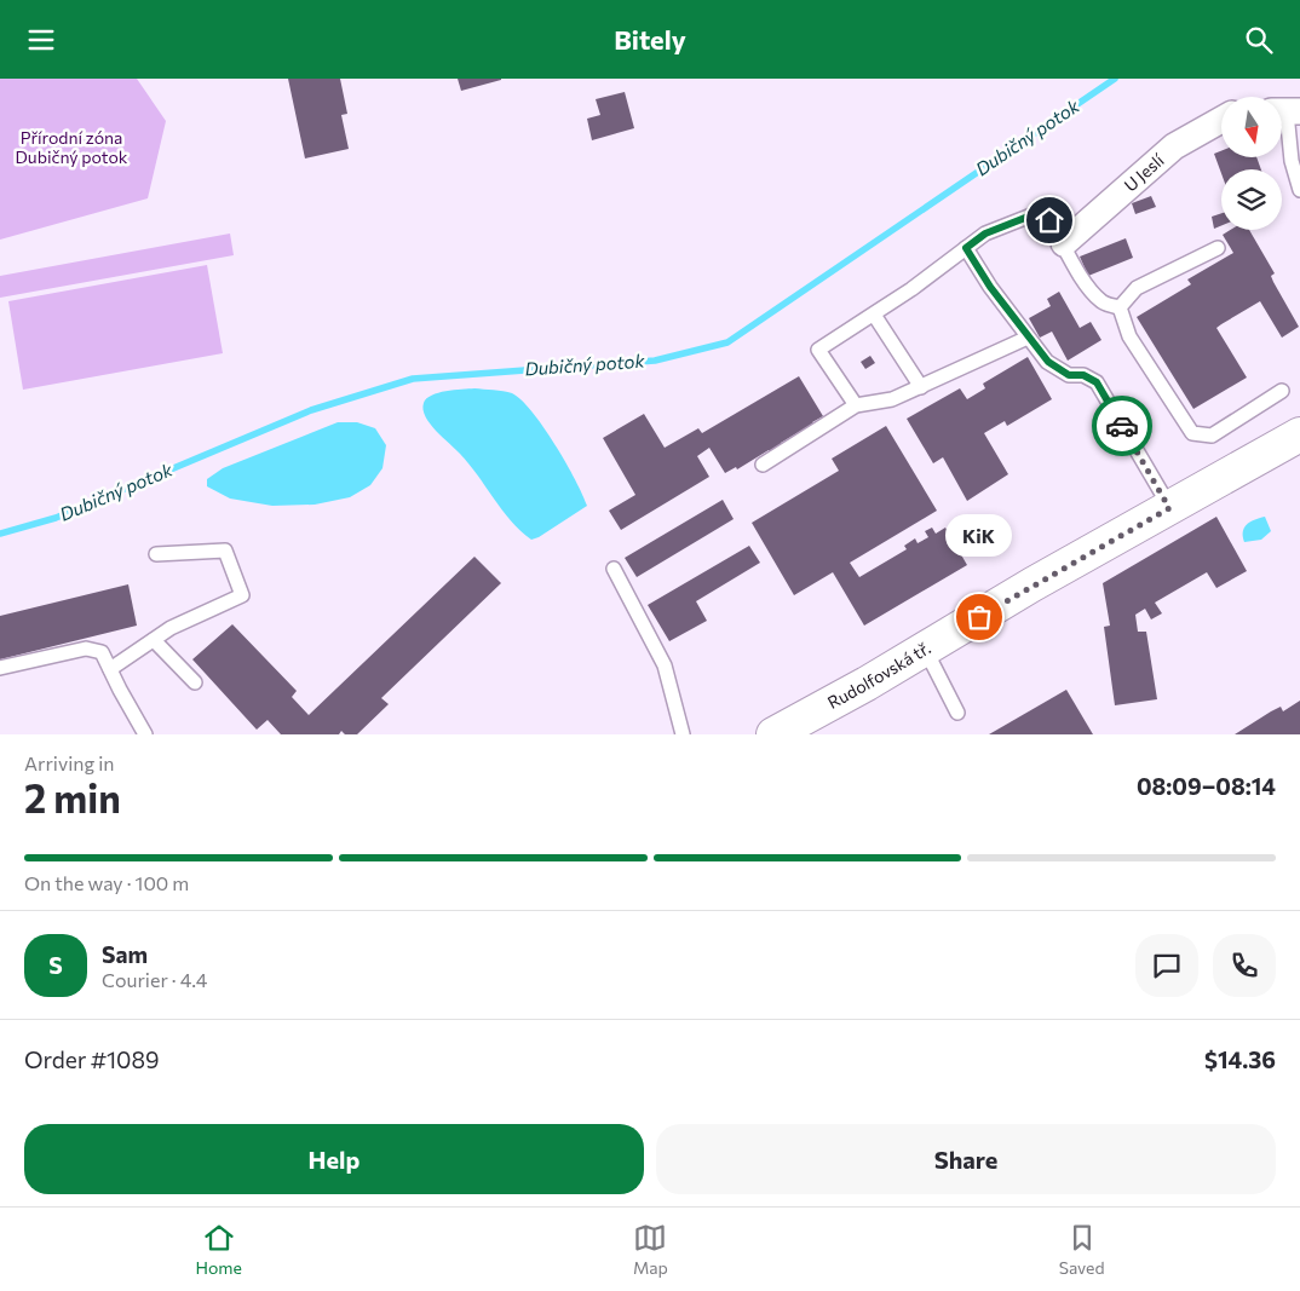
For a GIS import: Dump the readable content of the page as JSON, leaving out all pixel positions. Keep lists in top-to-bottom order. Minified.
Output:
{"streets":{"main road":["Rudolfovská tř."],"street":["U Jeslí"]},"water":["Dubičný potok"],"parks":["Přírodní zóna Dubičný potok"],"places":["KiK"],"north":"bottom","page":{"header":"Bitely","bubble":"KiK","heading":["2 min","Arriving in","08:09–08:14"],"panel":["Sam","Courier · 4.4","Order #1089","$14.36"],"bar":"On the way · 100 m","round":"S","buttons":["Help","Share"],"tabs":["Home","Map","Saved"]}}
